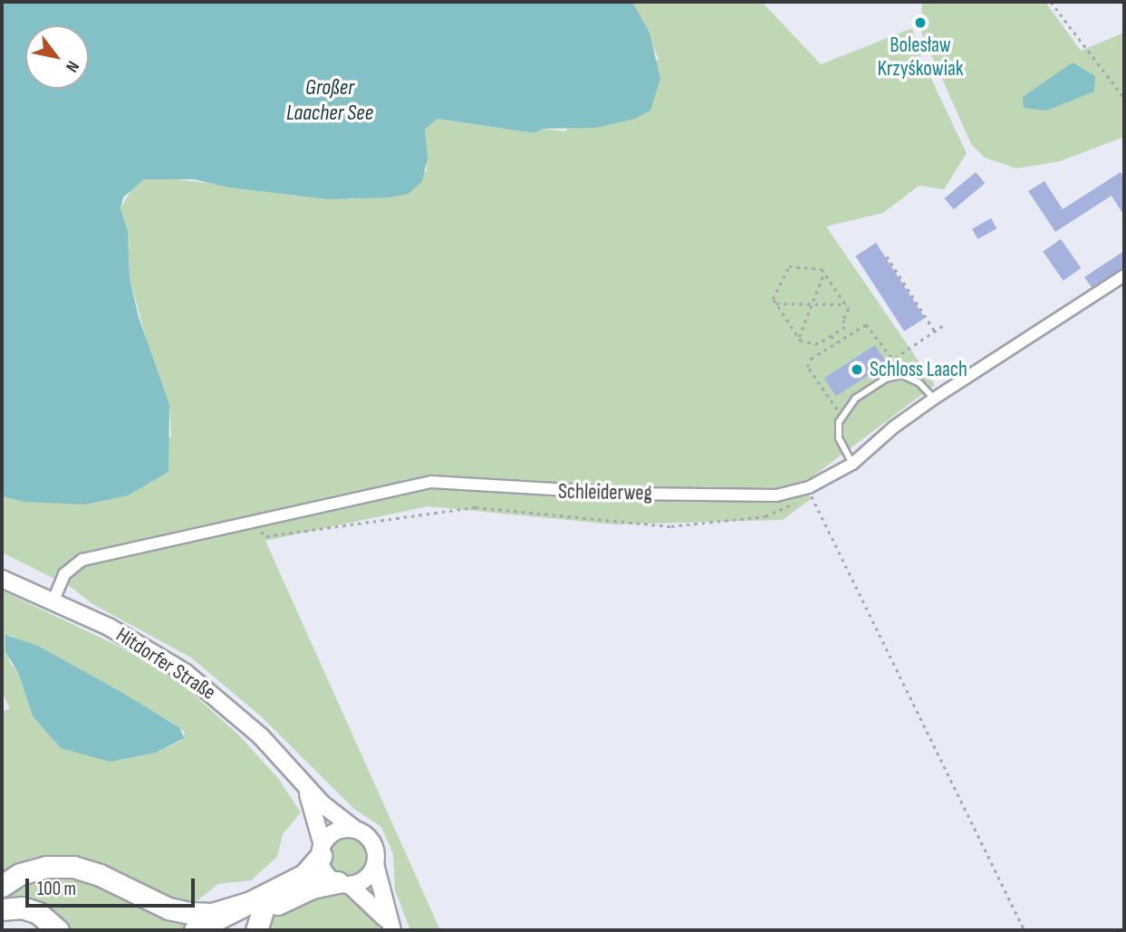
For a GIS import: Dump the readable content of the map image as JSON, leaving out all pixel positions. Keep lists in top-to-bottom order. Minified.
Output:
{"streets":{"street":["Schleiderweg","Hitdorfer Straße"]},"crossings":[["Schleiderweg","Hitdorfer Straße"]],"water":["Großer Laacher See"],"places":["Bolesław Krzyśkowiak","Schloss Laach"],"scale_bar":"100 m","north":"bottom right"}
